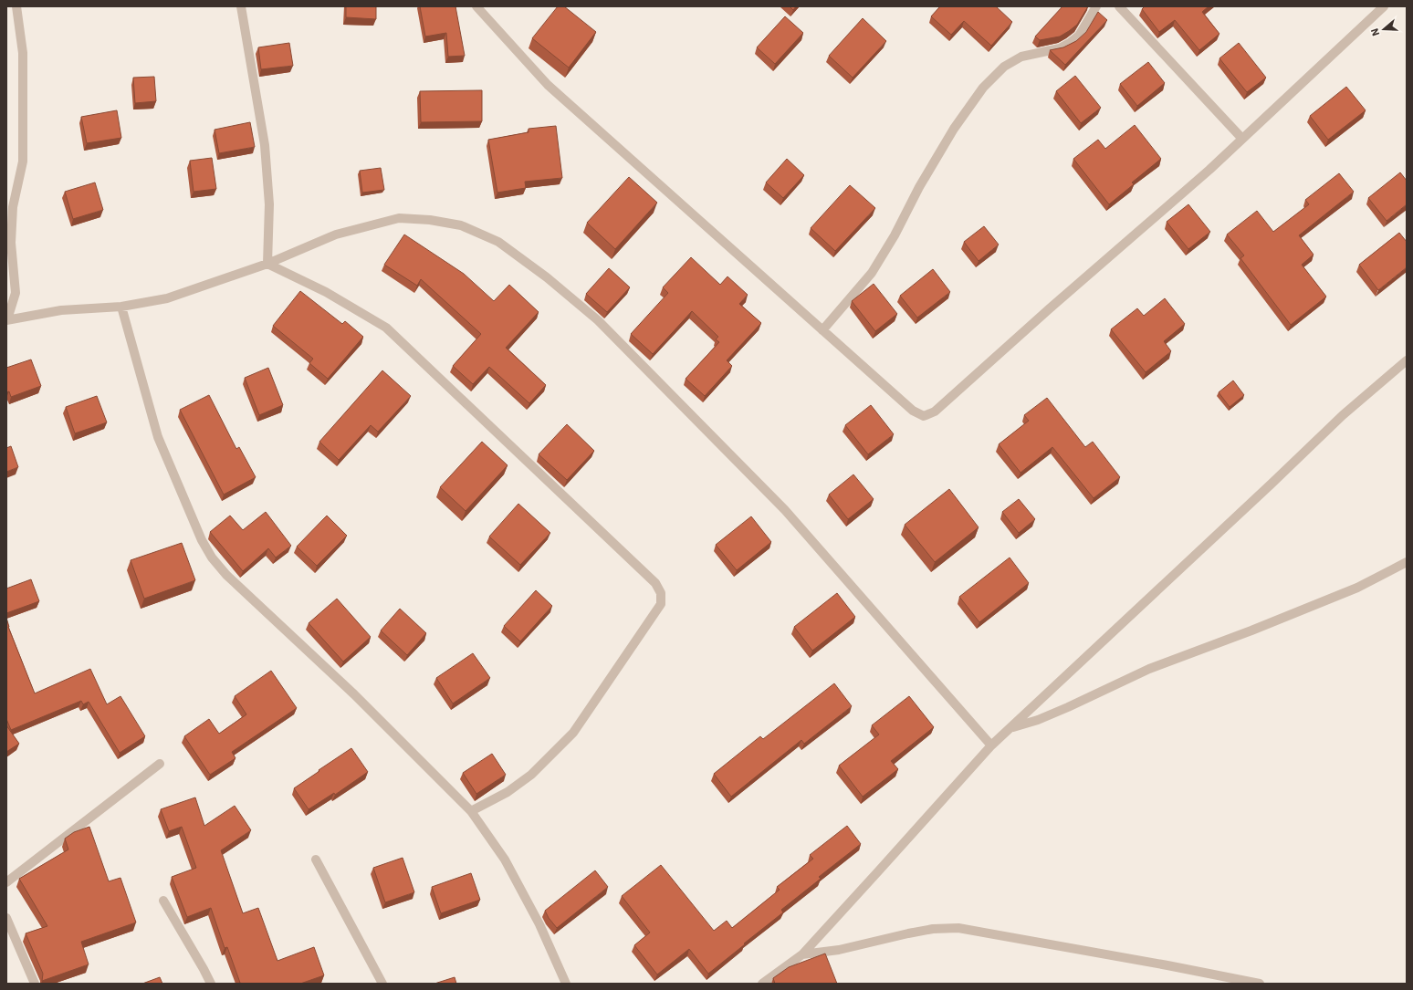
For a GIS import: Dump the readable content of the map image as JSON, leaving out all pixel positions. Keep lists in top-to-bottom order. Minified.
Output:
{"north":"left"}
